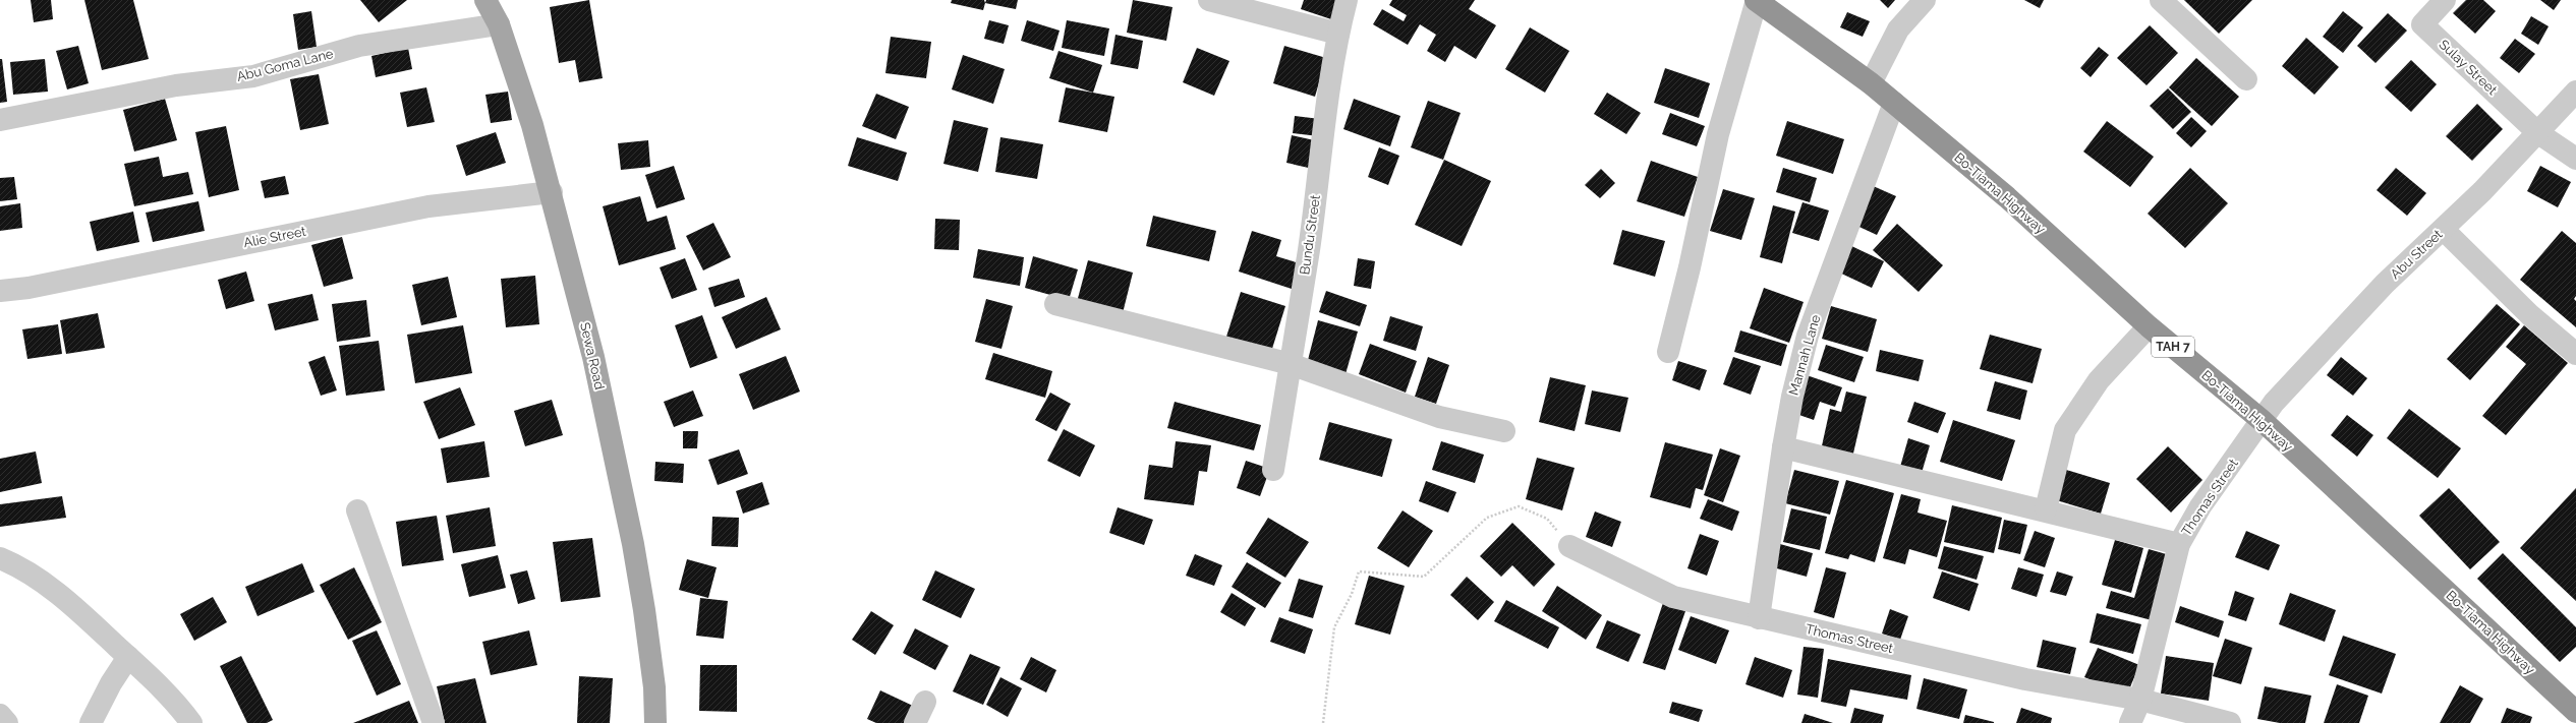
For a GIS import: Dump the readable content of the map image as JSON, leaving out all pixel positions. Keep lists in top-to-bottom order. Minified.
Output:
{"streets":{"highway":["Bo-Tiama Highway","TAH 7"],"main road":["Sewa Road"],"street":["Abu Goma Lane","Sulay Street","Bundu Street","Alie Street","Abu Street","Mannah Lane","Thomas Street"]},"crossings":[["Abu Goma Lane","Sewa Road"],["Sulay Street","Abu Street"],["Bo-Tiama Highway","Abu Street"],["Bo-Tiama Highway","Mannah Lane"],["Bo-Tiama Highway","Thomas Street"],["Alie Street","Sewa Road"],["Abu Street","Thomas Street"],["Mannah Lane","Thomas Street"]]}
